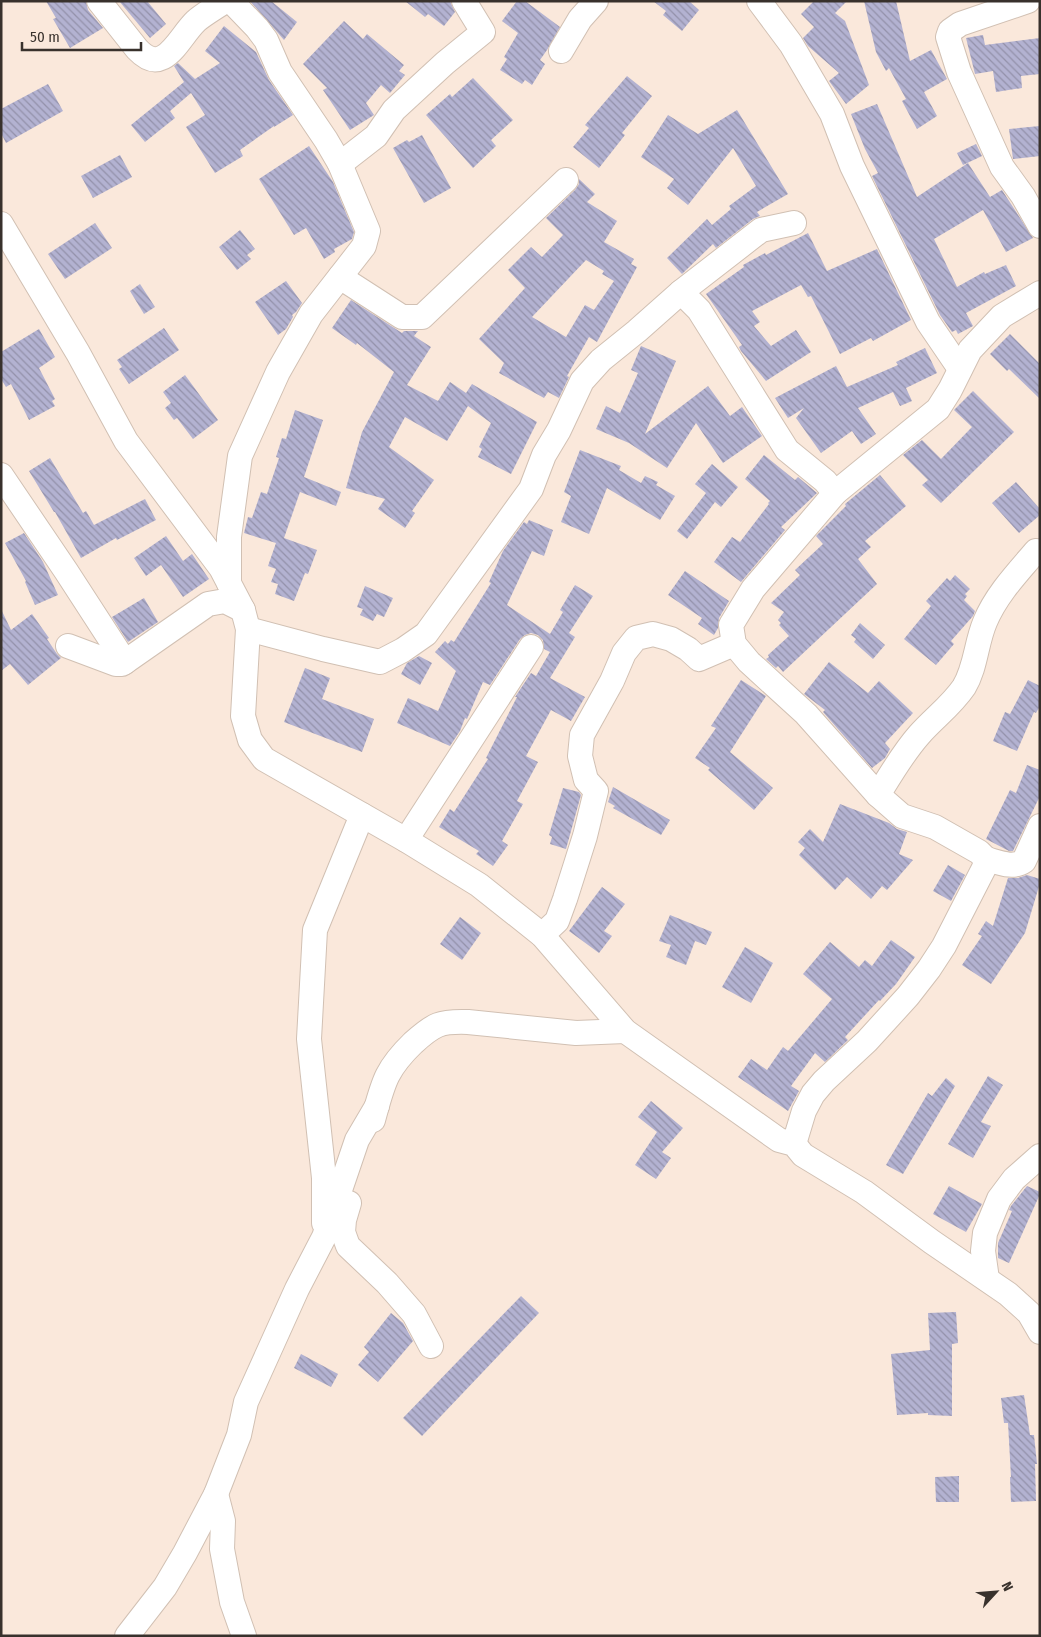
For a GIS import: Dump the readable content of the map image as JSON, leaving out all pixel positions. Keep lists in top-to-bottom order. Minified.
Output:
{"scale_bar":"50 m","north":"top right"}
